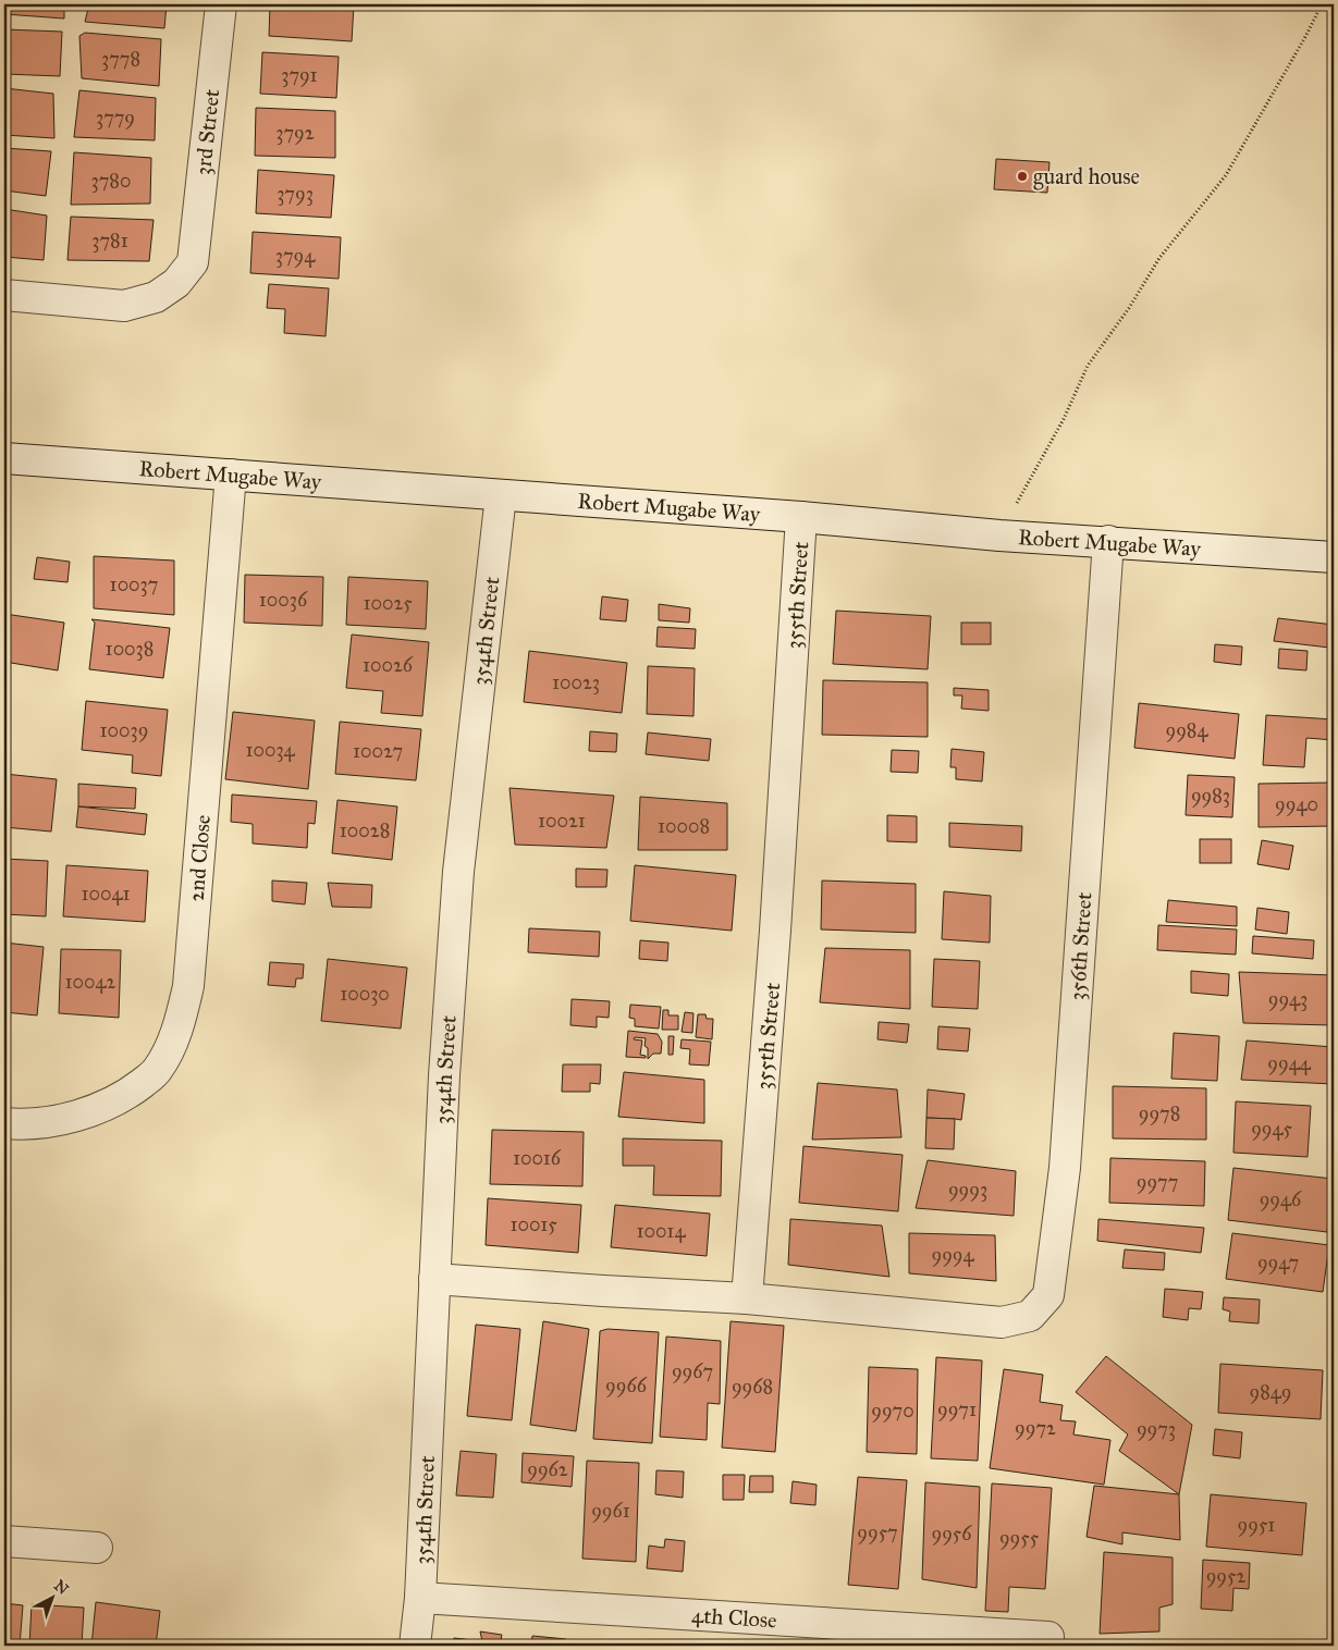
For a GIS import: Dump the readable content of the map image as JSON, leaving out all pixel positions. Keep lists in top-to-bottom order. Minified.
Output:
{"streets":{"street":["3rd Street","Robert Mugabe Way","355th Street","354th Street","2nd Close","356th Street","4th Close"]},"crossings":[["Robert Mugabe Way","355th Street"],["Robert Mugabe Way","354th Street"],["Robert Mugabe Way","2nd Close"],["Robert Mugabe Way","356th Street"],["355th Street","356th Street"],["354th Street","4th Close"]],"places":["guard house"],"house_numbers":["3778","3791","3779","3792","3780","3793","3781","3794","10037","10036","10025","10038","10026","10023","10039","9984","10034","10027","9983","9940","10021","10008","10028","10041","10042","10030","9943","9944","9978","9945","10016","9977","9993","9946","10015","10014","9994","9947","9967","9966","9968","9849","9971","9970","9972","9973","9962","9961","9951","9957","9956","9955","9952"],"north":"top right"}
